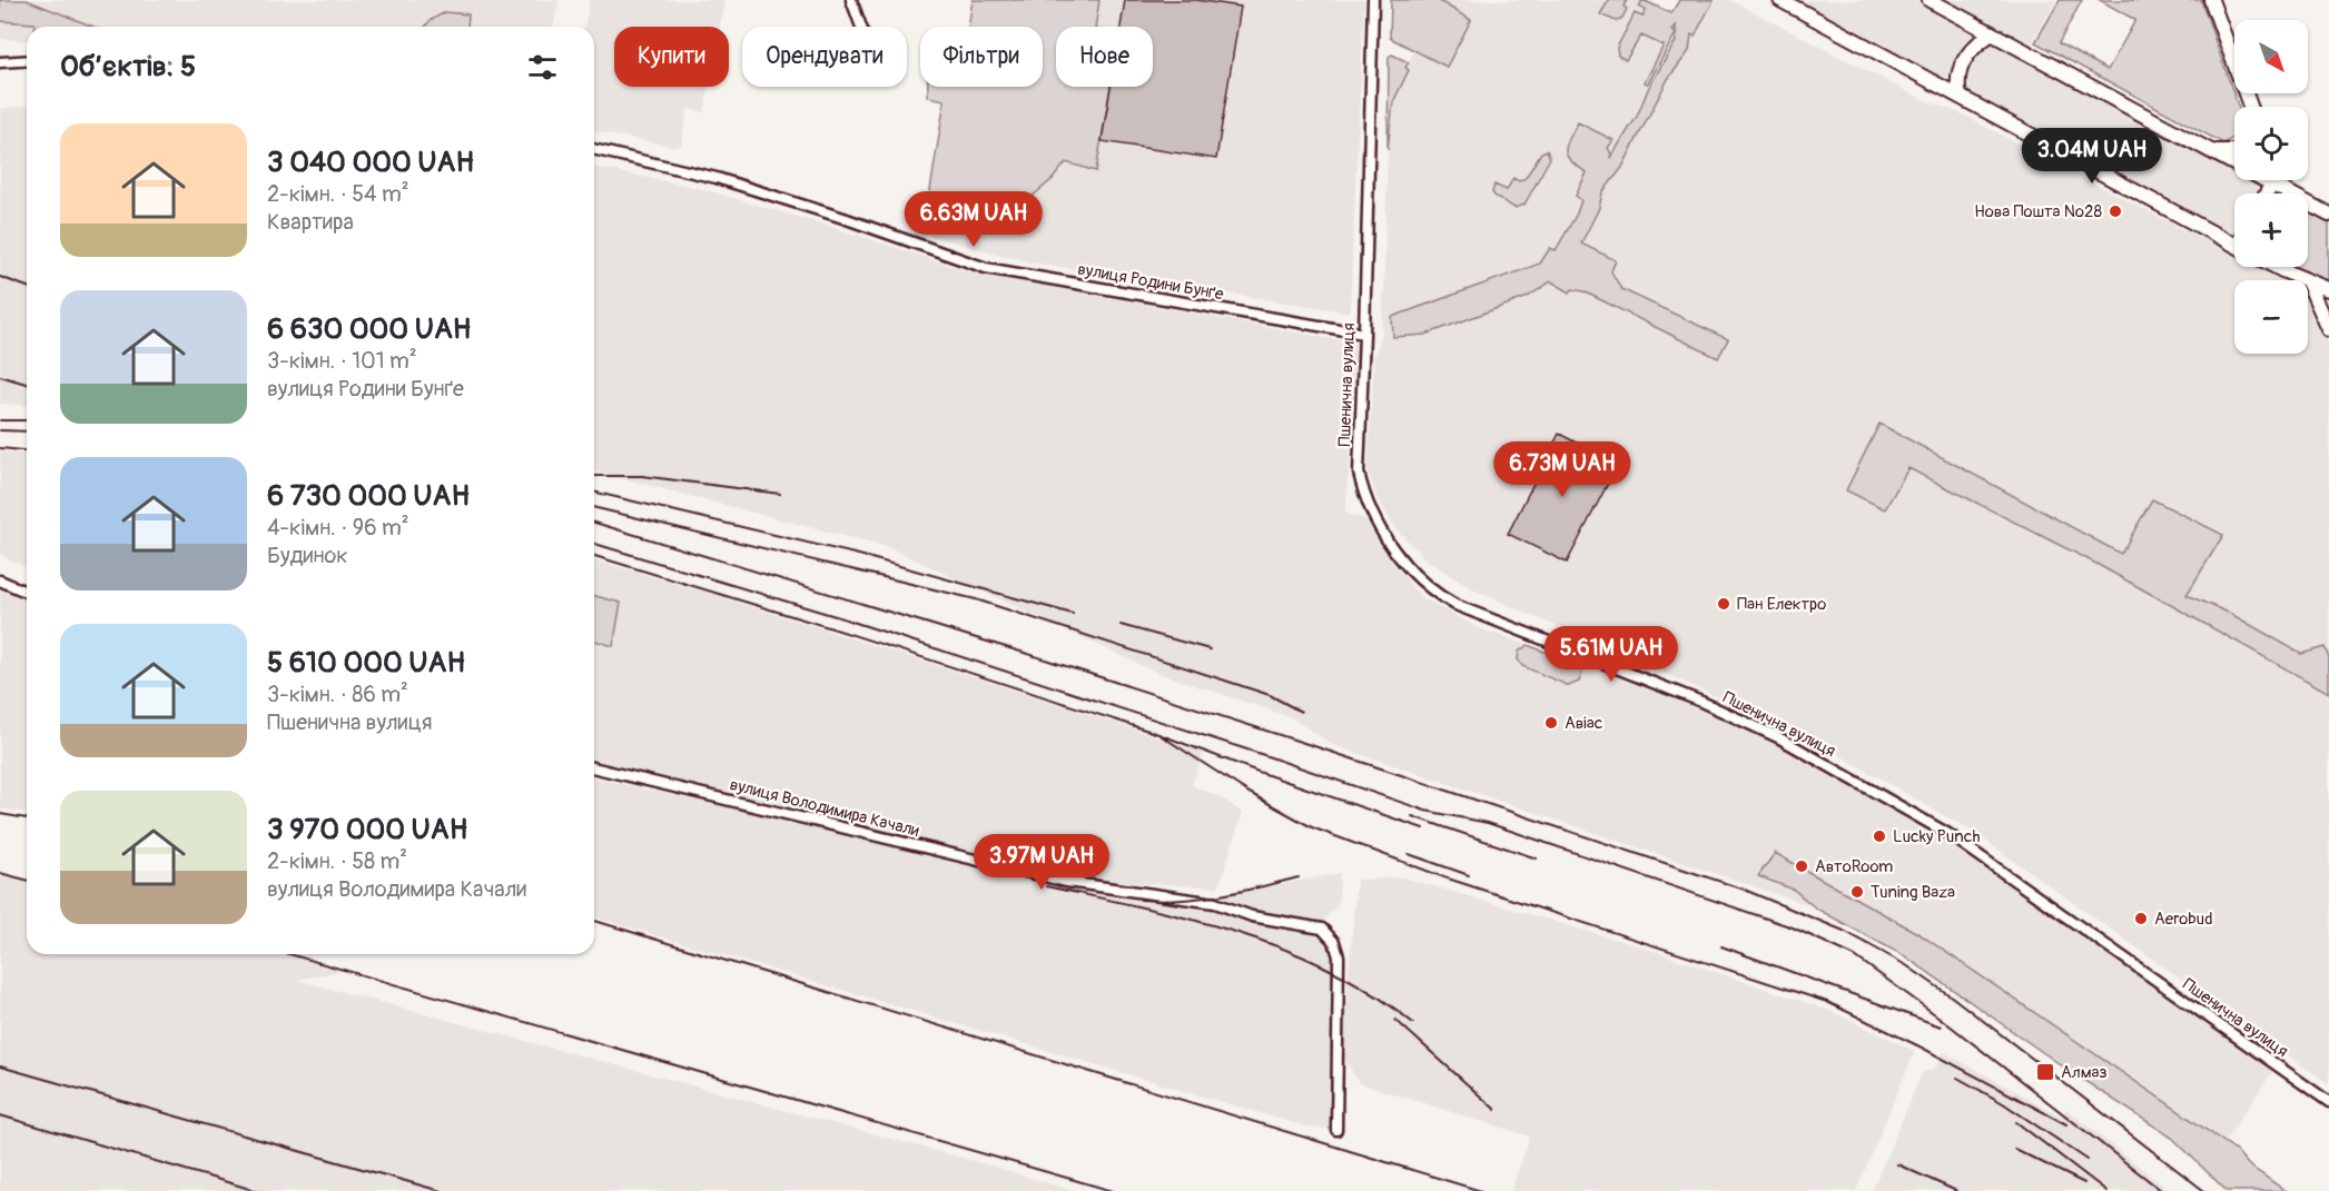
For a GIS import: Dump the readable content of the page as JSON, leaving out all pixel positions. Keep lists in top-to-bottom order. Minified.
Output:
{"streets":{"street":["вулиця Родини Бунґе","Пшенична вулиця","вулиця Володимира Качали"]},"crossings":[["вулиця Родини Бунґе","Пшенична вулиця"]],"places":{"other":["Нова Пошта №28","Пан Електро","Авіас","Lucky Punch","АвтоRoom","Tuning Baza","Aerobud"],"transit":["Алмаз"]},"north":"bottom right","page":{"map_buttons":["+","−"],"chip":["Купити","Орендувати","Фільтри","Нове"],"heading":"Об’єктів: 5","list":[{"name":"3 040 000 UAH","note":"2-кімн. · 54 m² · Квартира"},{"name":"6 630 000 UAH","note":"3-кімн. · 101 m² · вулиця Родини Бунґе"},{"name":"6 730 000 UAH","note":"4-кімн. · 96 m² · Будинок"},{"name":"5 610 000 UAH","note":"3-кімн. · 86 m² · Пшенична вулиця"},{"name":"3 970 000 UAH","note":"2-кімн. · 58 m² · вулиця Володимира Качали"}],"price":["3.04M UAH","6.63M UAH","6.73M UAH","5.61M UAH","3.97M UAH"]}}
